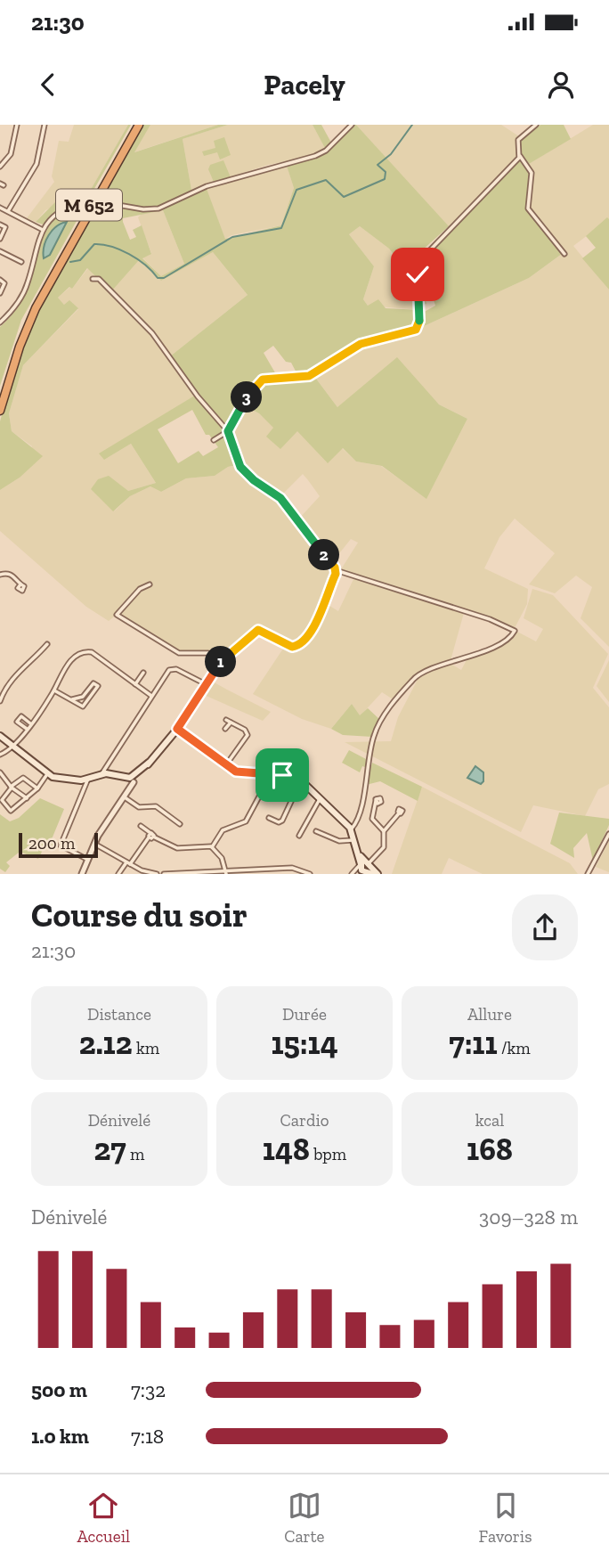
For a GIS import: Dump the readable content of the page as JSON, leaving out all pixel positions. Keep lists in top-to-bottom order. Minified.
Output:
{"streets":{"highway":["M 652"]},"scale_bar":"200 m","page":{"status":"21:30","header":"Pacely","pins":["3","2","1"],"scale":"200 m","heading":["Course du soir","21:30"],"stats":[["Distance","2.12 km"],["Durée","15:14"],["Allure","7:11 /km"],["Dénivelé","27 m"],["Cardio","148 bpm"],["kcal","168"]],"chart":["Dénivelé","309–328 m"],"list":[{"name":"500 m","note":"7:32"},{"name":"1.0 km","note":"7:18"}],"tabs":["Accueil","Carte","Favoris"]}}
